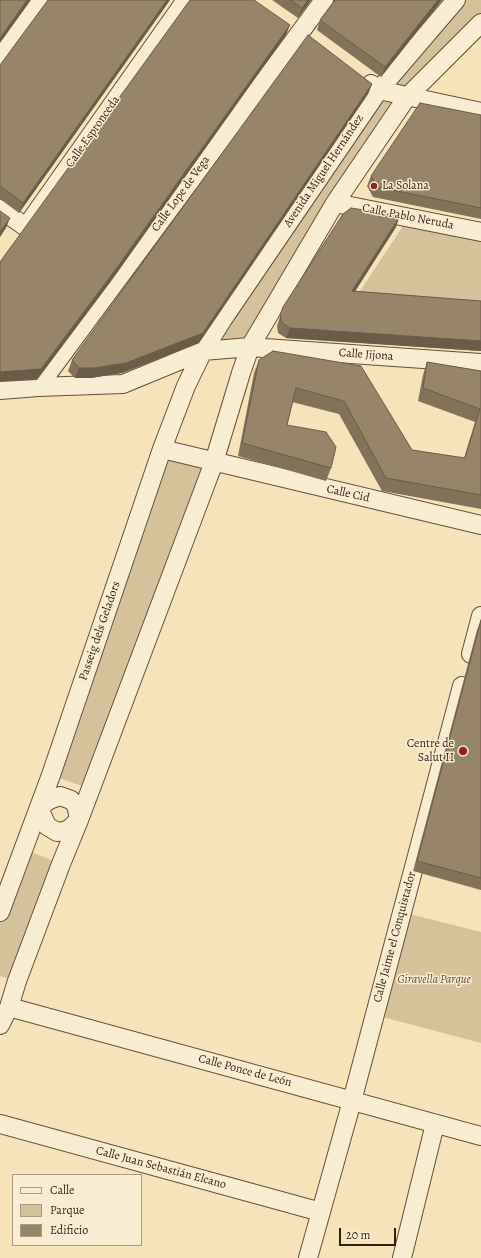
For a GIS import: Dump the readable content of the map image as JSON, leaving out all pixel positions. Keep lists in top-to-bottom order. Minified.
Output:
{"streets":{"street":["Calle Espronceda","Avenida Miguel Hernández","Calle Lope de Vega","Calle Pablo Neruda","Calle Jijona","Calle Cid","Passeig dels Geladors","Calle Jaime el Conquistador","Calle Ponce de León","Calle Juan Sebastián Elcano"]},"crossings":[["Avenida Miguel Hernández","Calle Jijona"],["Avenida Miguel Hernández","Passeig dels Geladors"],["Calle Lope de Vega","Calle Jijona"],["Calle Jijona","Passeig dels Geladors"],["Calle Cid","Passeig dels Geladors"],["Calle Jaime el Conquistador","Calle Ponce de León"],["Calle Jaime el Conquistador","Calle Juan Sebastián Elcano"]],"parks":["Giravella Parque"],"places":["La Solana","Centre de Salut II"],"legend":["Calle","Parque","Edificio"],"scale_bar":"20 m"}
